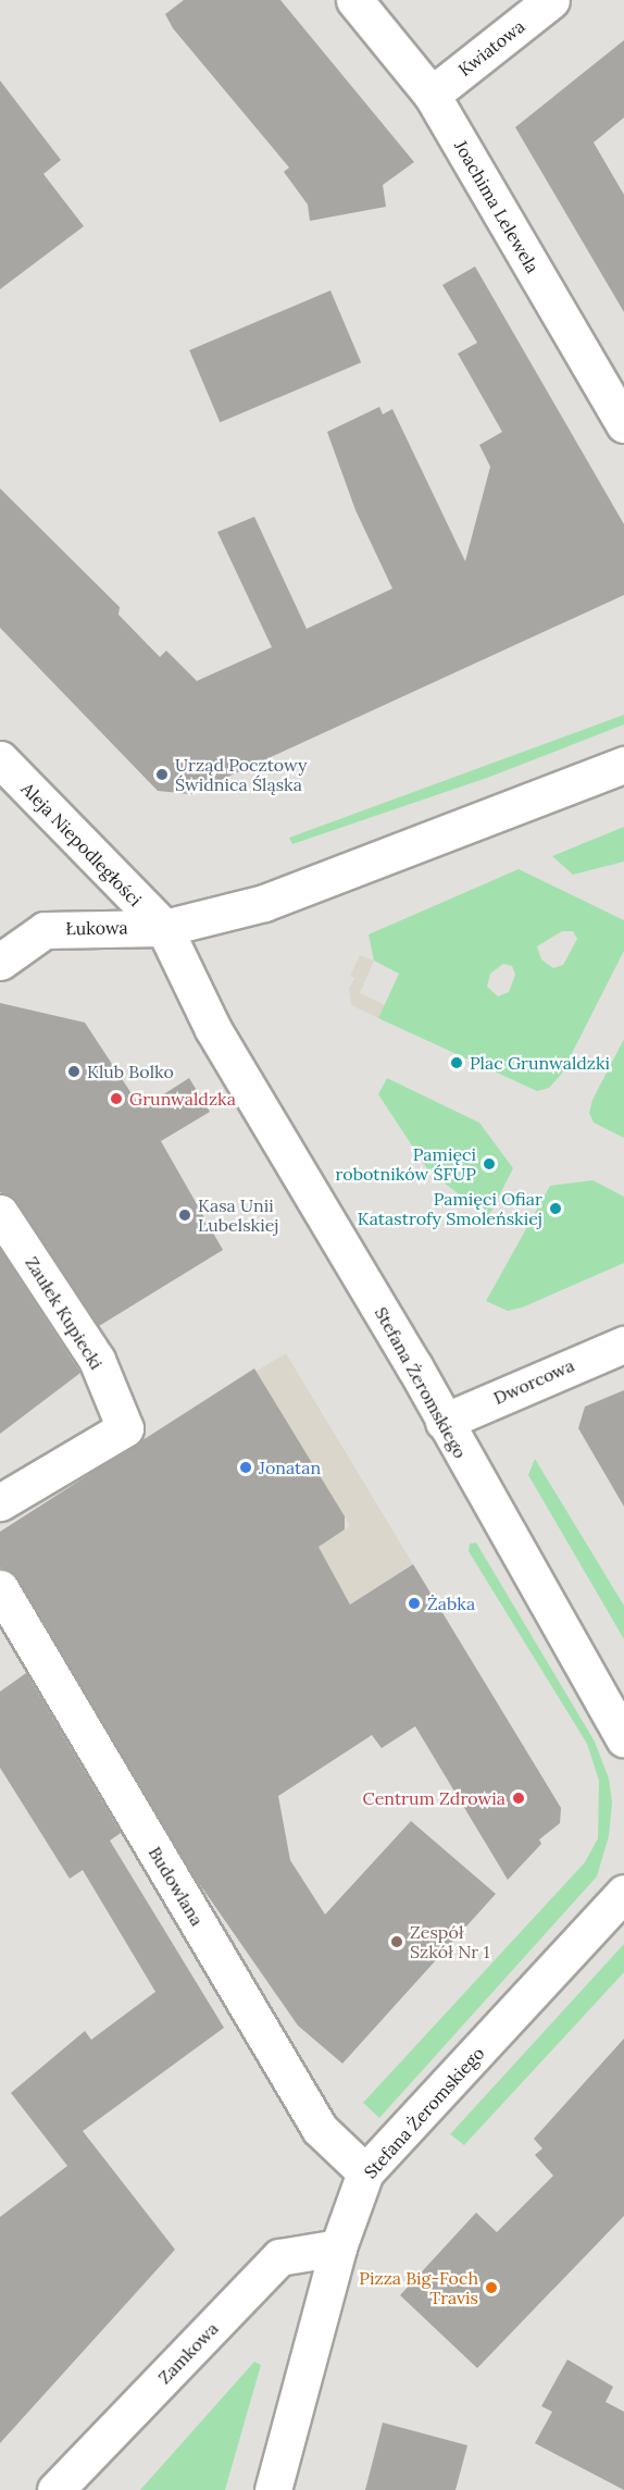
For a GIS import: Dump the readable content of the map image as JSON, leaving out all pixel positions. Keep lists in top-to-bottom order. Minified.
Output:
{"streets":{"street":["Kwiatowa","Joachima Lelewela","Aleja Niepodległości","Łukowa","Zaułek Kupiecki","Dworcowa","Stefana Żeromskiego","Budowlana","Zamkowa"]},"crossings":[["Kwiatowa","Joachima Lelewela"],["Aleja Niepodległości","Łukowa"],["Aleja Niepodległości","Stefana Żeromskiego"],["Łukowa","Stefana Żeromskiego"],["Dworcowa","Stefana Żeromskiego"],["Stefana Żeromskiego","Budowlana"],["Stefana Żeromskiego","Zamkowa"]],"places":["Urząd Pocztowy Świdnica Śląska","Plac Grunwaldzki","Klub Bolko","Grunwaldzka","Pamięci robotników ŚFUP","Pamięci Ofiar Katastrofy Smoleńskiej","Kasa Unii Lubelskiej","Jonatan","Żabka","Centrum Zdrowia","Zespół Szkół Nr 1","Pizza Big-Foch Travis"]}
